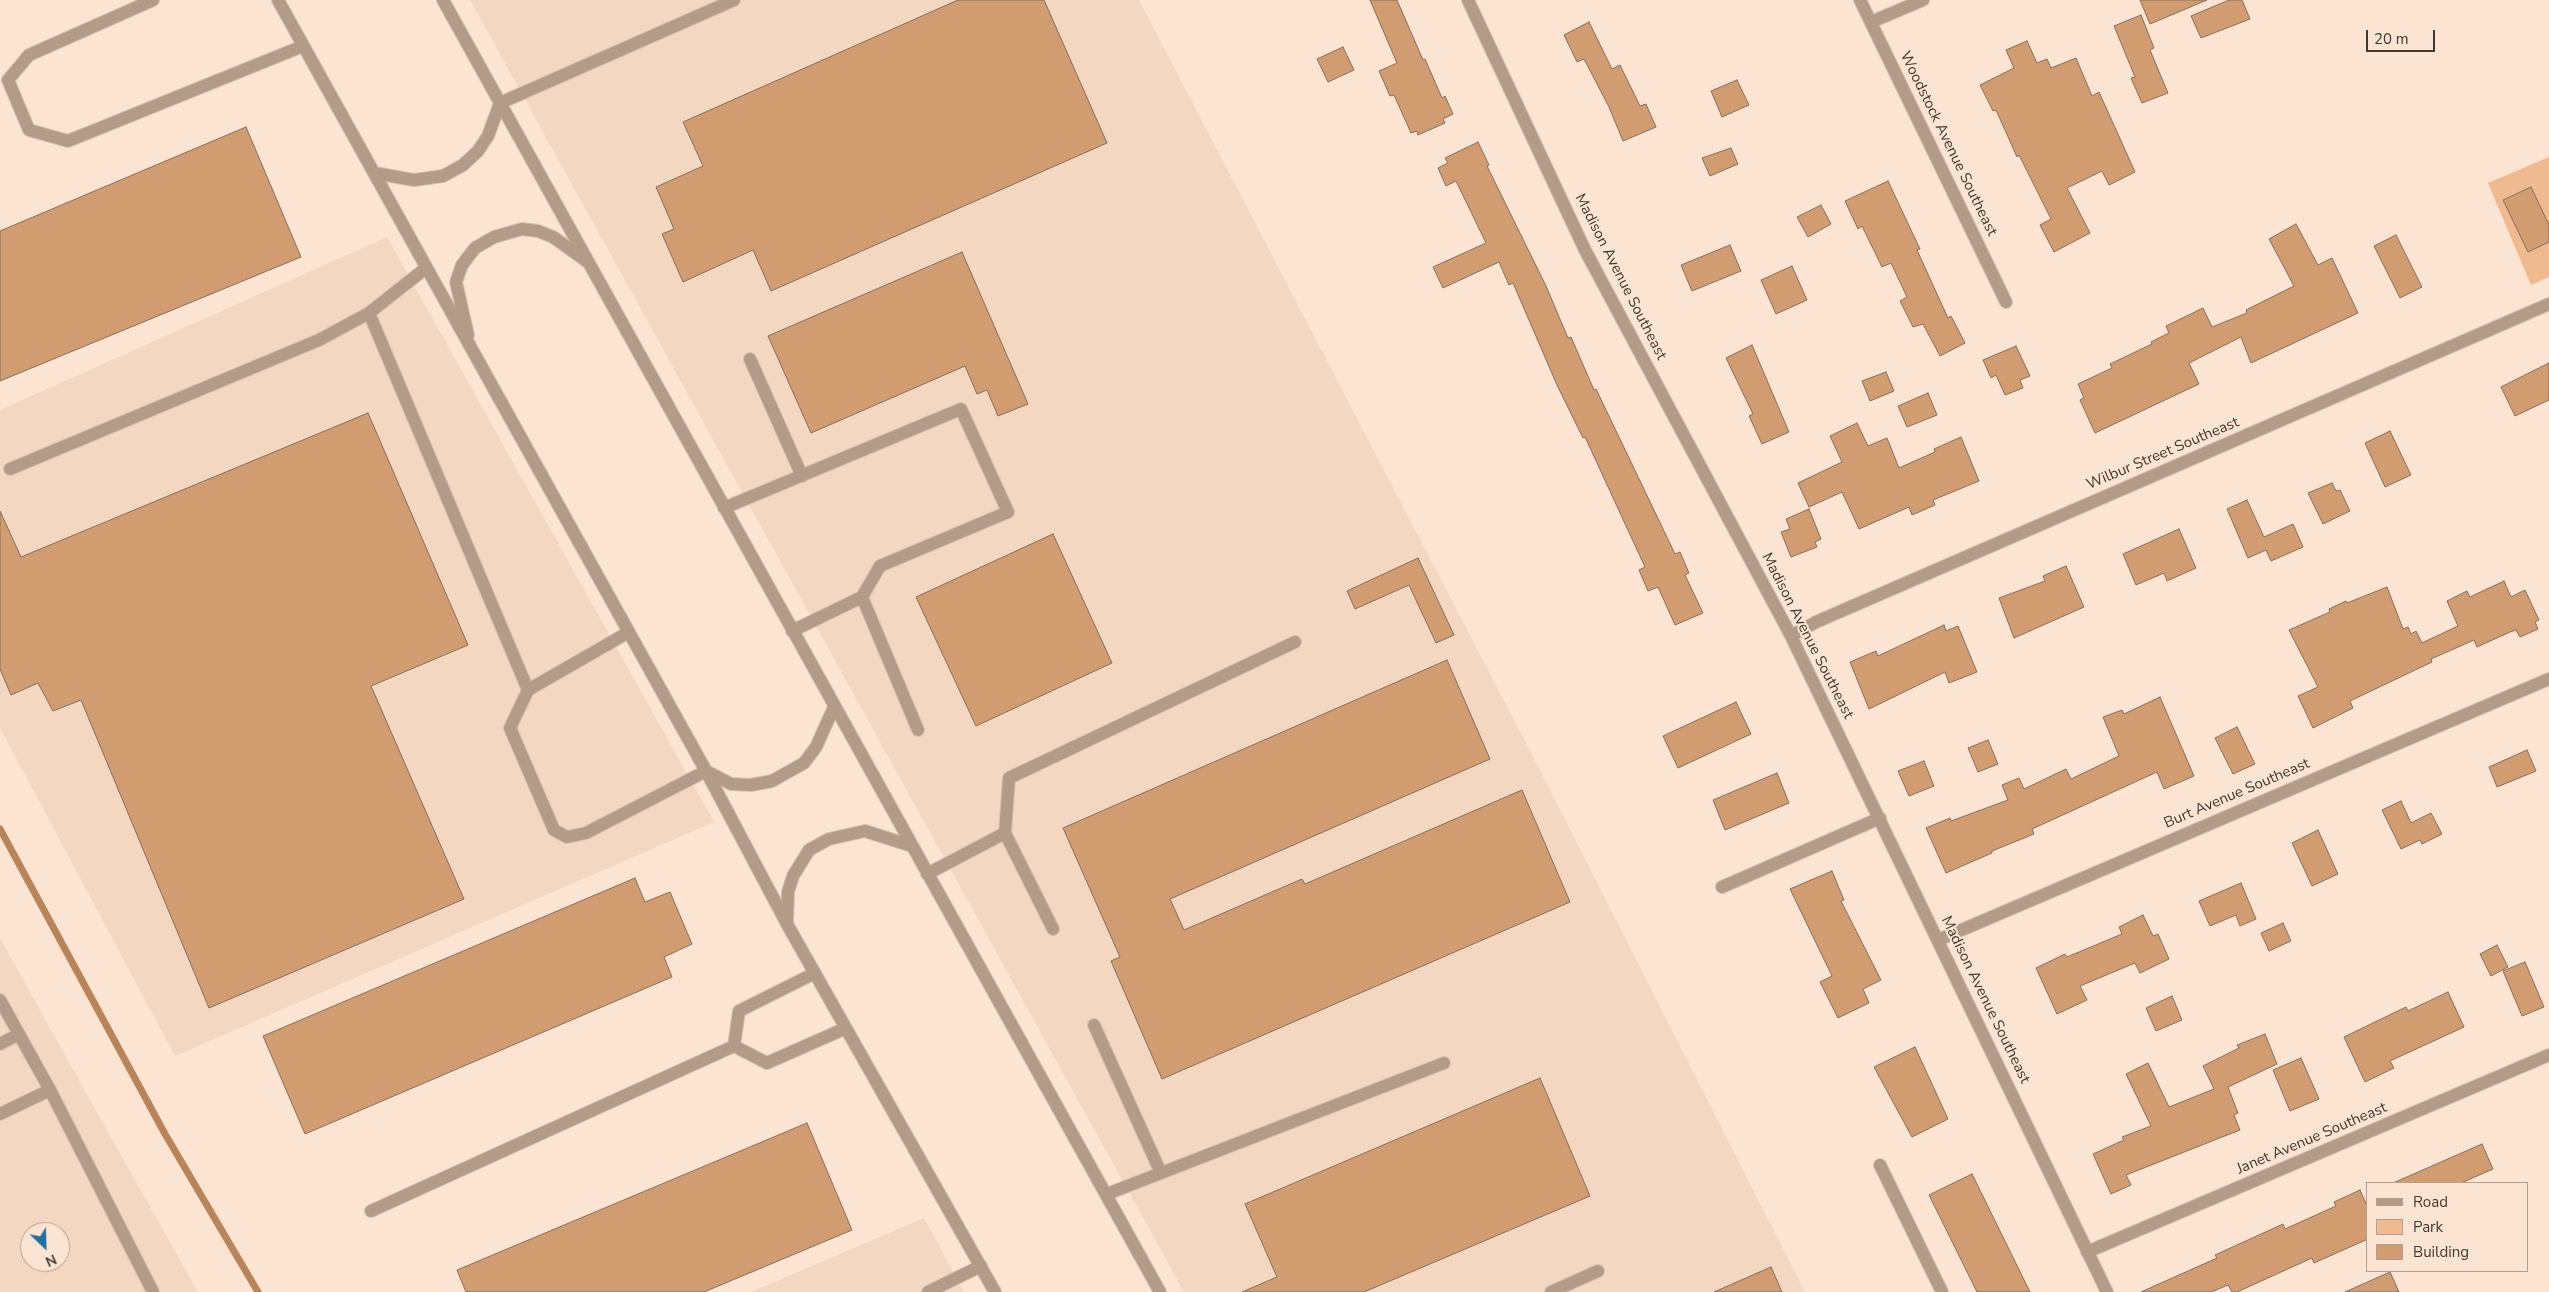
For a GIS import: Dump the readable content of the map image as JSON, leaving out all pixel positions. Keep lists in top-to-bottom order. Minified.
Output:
{"streets":{"street":["Woodstock Avenue Southeast","Madison Avenue Southeast","Wilbur Street Southeast","Burt Avenue Southeast","Janet Avenue Southeast"]},"crossings":[["Madison Avenue Southeast","Wilbur Street Southeast"],["Madison Avenue Southeast","Burt Avenue Southeast"],["Madison Avenue Southeast","Janet Avenue Southeast"]],"legend":["Road","Park","Building"],"scale_bar":"20 m","north":"bottom right"}
